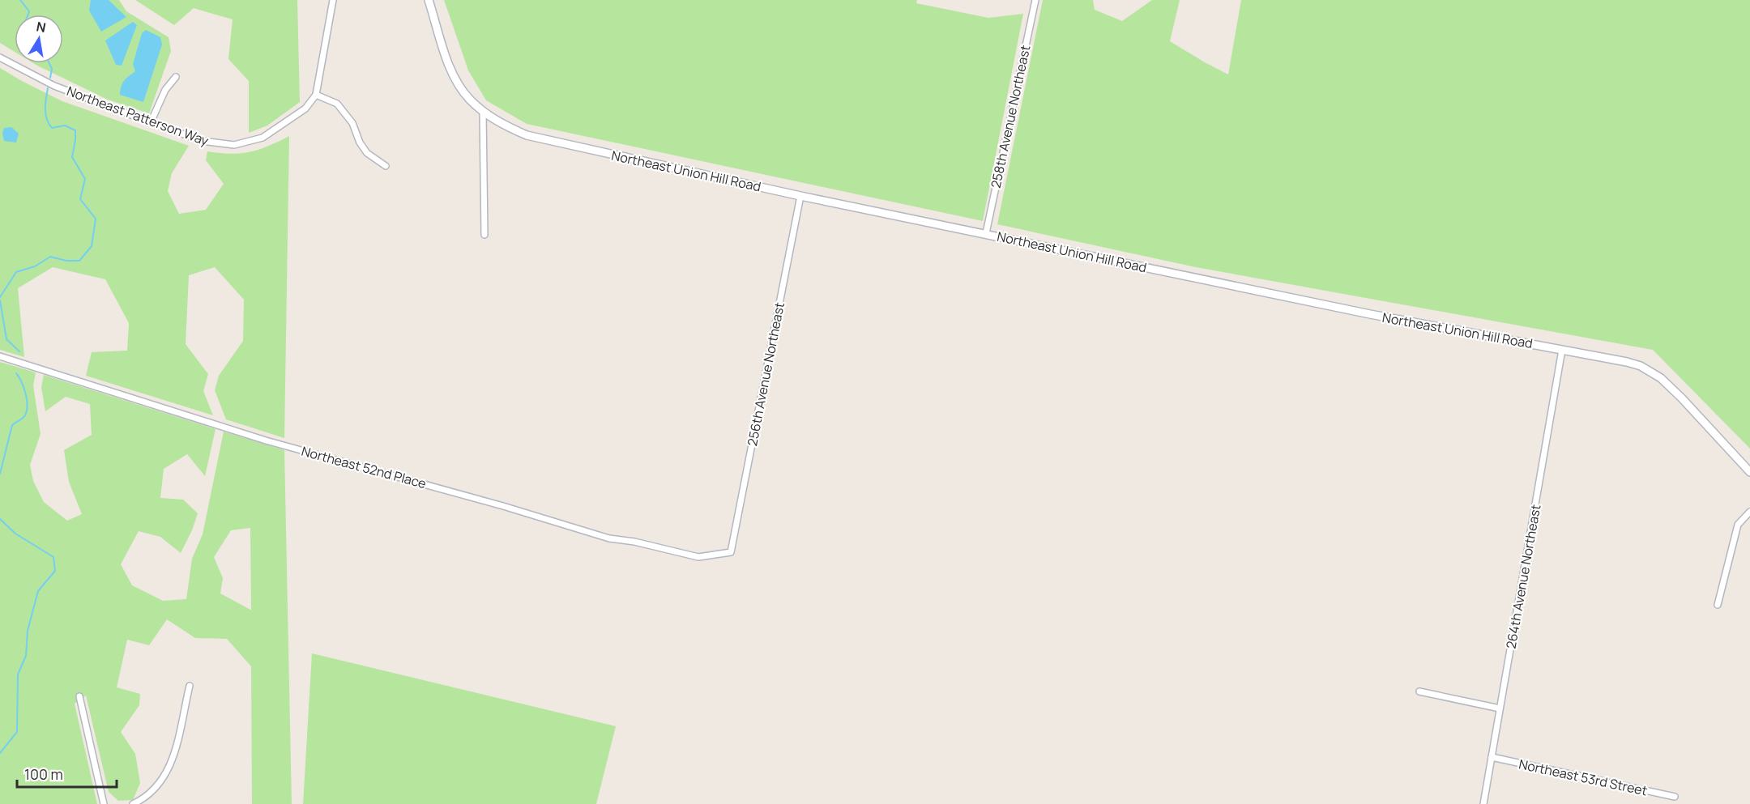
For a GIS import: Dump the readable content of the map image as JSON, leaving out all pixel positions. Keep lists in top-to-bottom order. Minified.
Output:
{"streets":{"street":["Northeast Patterson Way","258th Avenue Northeast","Northeast Union Hill Road","256th Avenue Northeast","Northeast 52nd Place","264th Avenue Northeast","Northeast 53rd Street"]},"crossings":[["258th Avenue Northeast","Northeast Union Hill Road"],["Northeast Union Hill Road","256th Avenue Northeast"],["Northeast Union Hill Road","264th Avenue Northeast"],["256th Avenue Northeast","Northeast 52nd Place"],["264th Avenue Northeast","Northeast 53rd Street"]],"scale_bar":"100 m","north":"top"}
